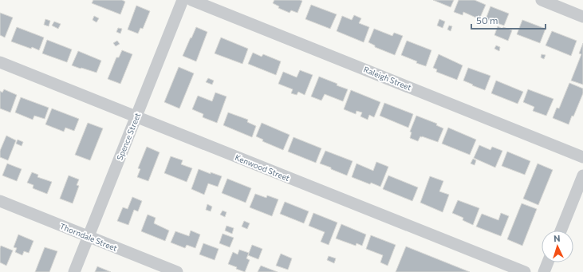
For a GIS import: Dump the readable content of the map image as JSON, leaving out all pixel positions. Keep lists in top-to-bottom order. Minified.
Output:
{"streets":{"street":["Raleigh Street","Spence Street","Kenwood Street","Thorndale Street"]},"crossings":[["Spence Street","Kenwood Street"],["Spence Street","Thorndale Street"]],"scale_bar":"50 m","north":"top"}
